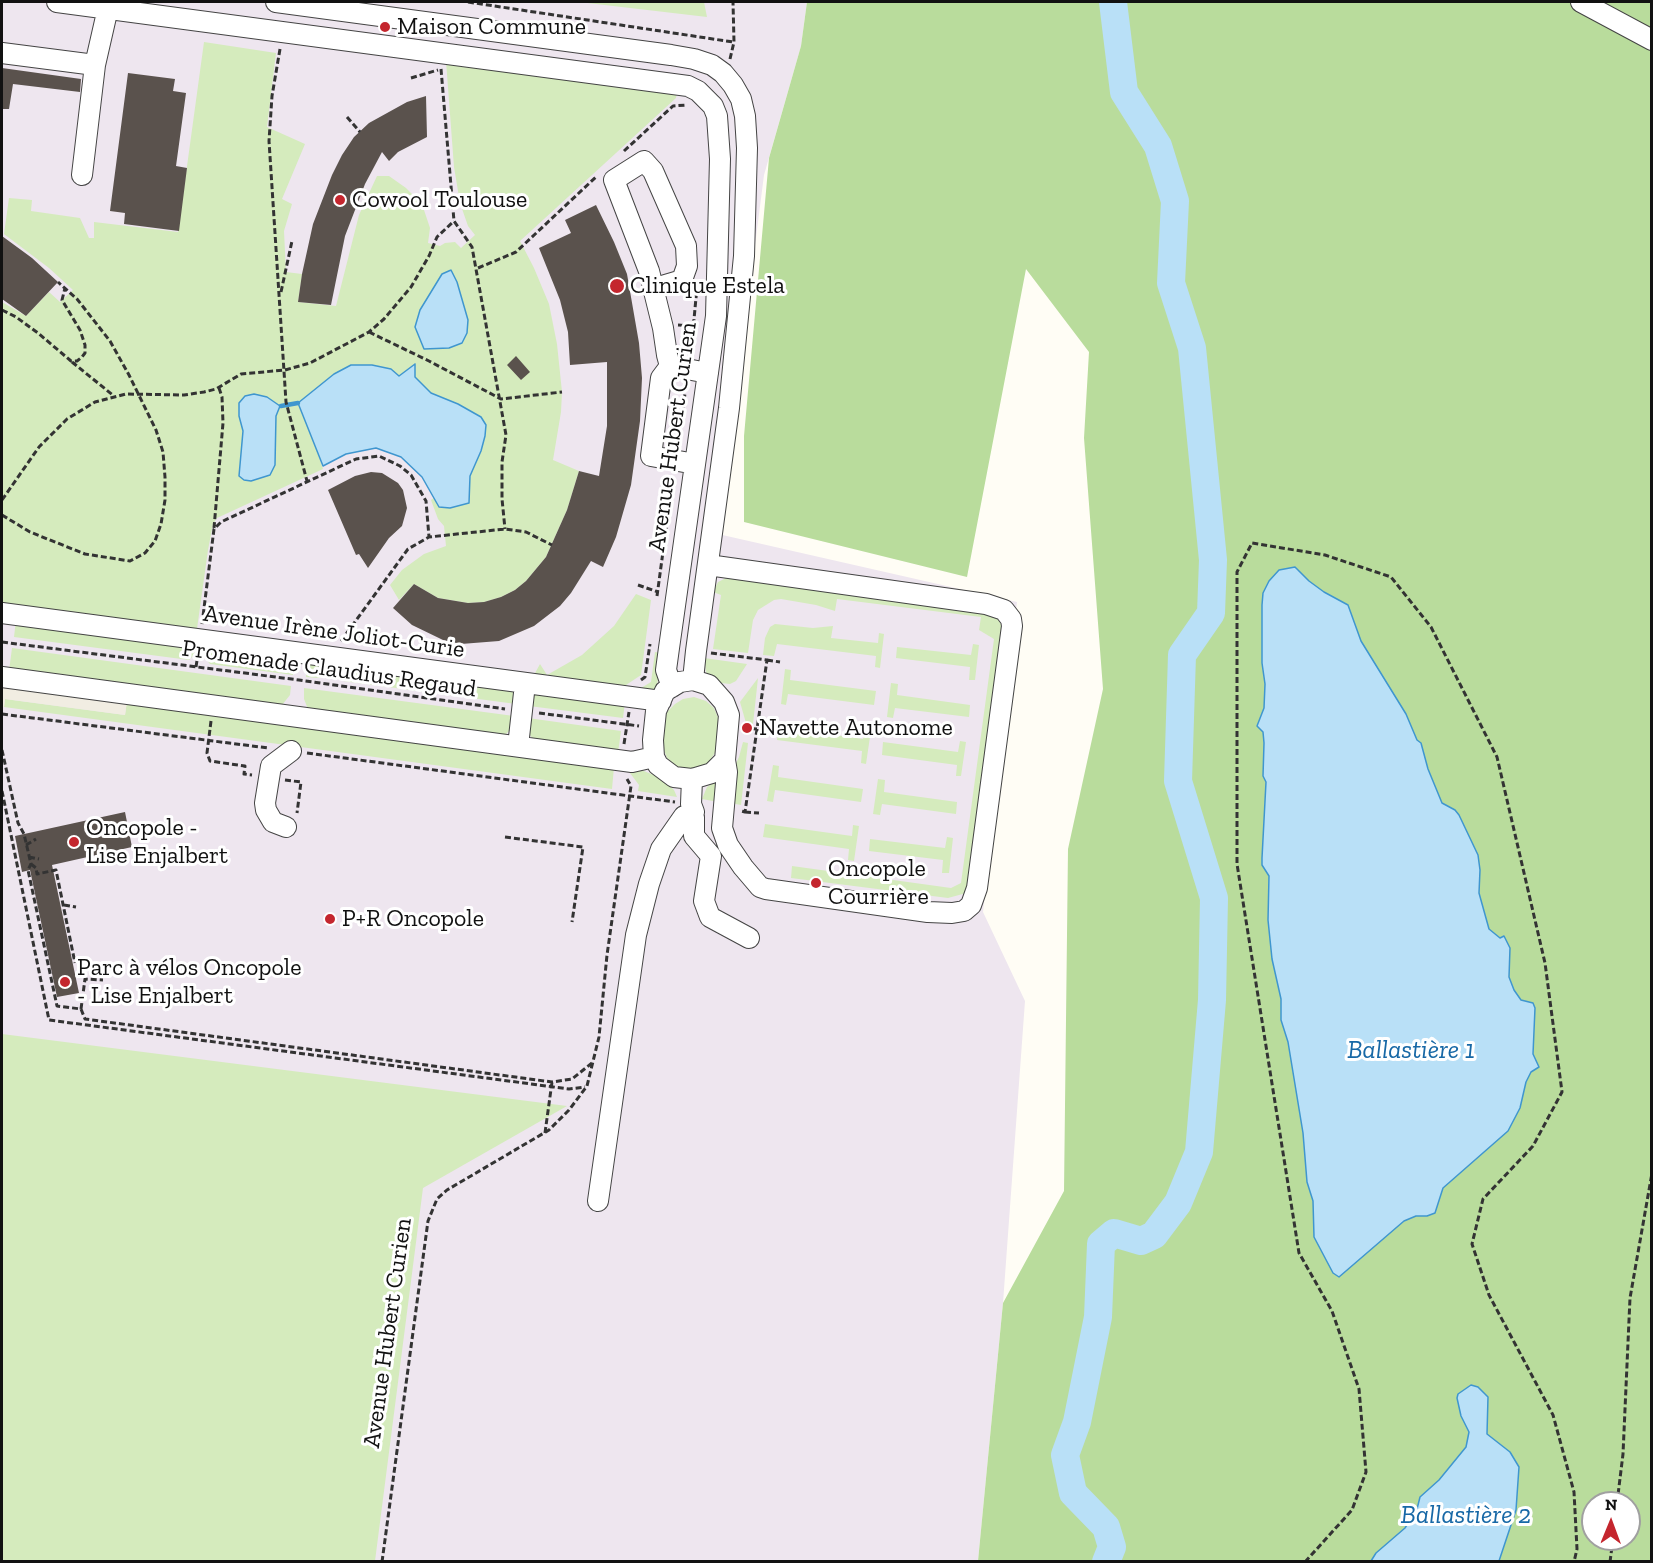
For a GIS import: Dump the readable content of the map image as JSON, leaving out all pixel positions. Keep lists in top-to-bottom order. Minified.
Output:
{"streets":{"street":["Avenue Hubert Curien","Avenue Irène Joliot-Curie"],"path":["Promenade Claudius Regaud"]},"crossings":[["Avenue Hubert Curien","Avenue Irène Joliot-Curie"],["Avenue Hubert Curien","Promenade Claudius Regaud"],["Avenue Irène Joliot-Curie","Promenade Claudius Regaud"]],"water":["Ballastière 1","Ballastière 2"],"places":["Maison Commune","Cowool Toulouse","Clinique Estela","Navette Autonome","Oncopole - Lise Enjalbert","Oncopole Courrière","P+R Oncopole","Parc à vélos Oncopole - Lise Enjalbert"],"north":"top"}
